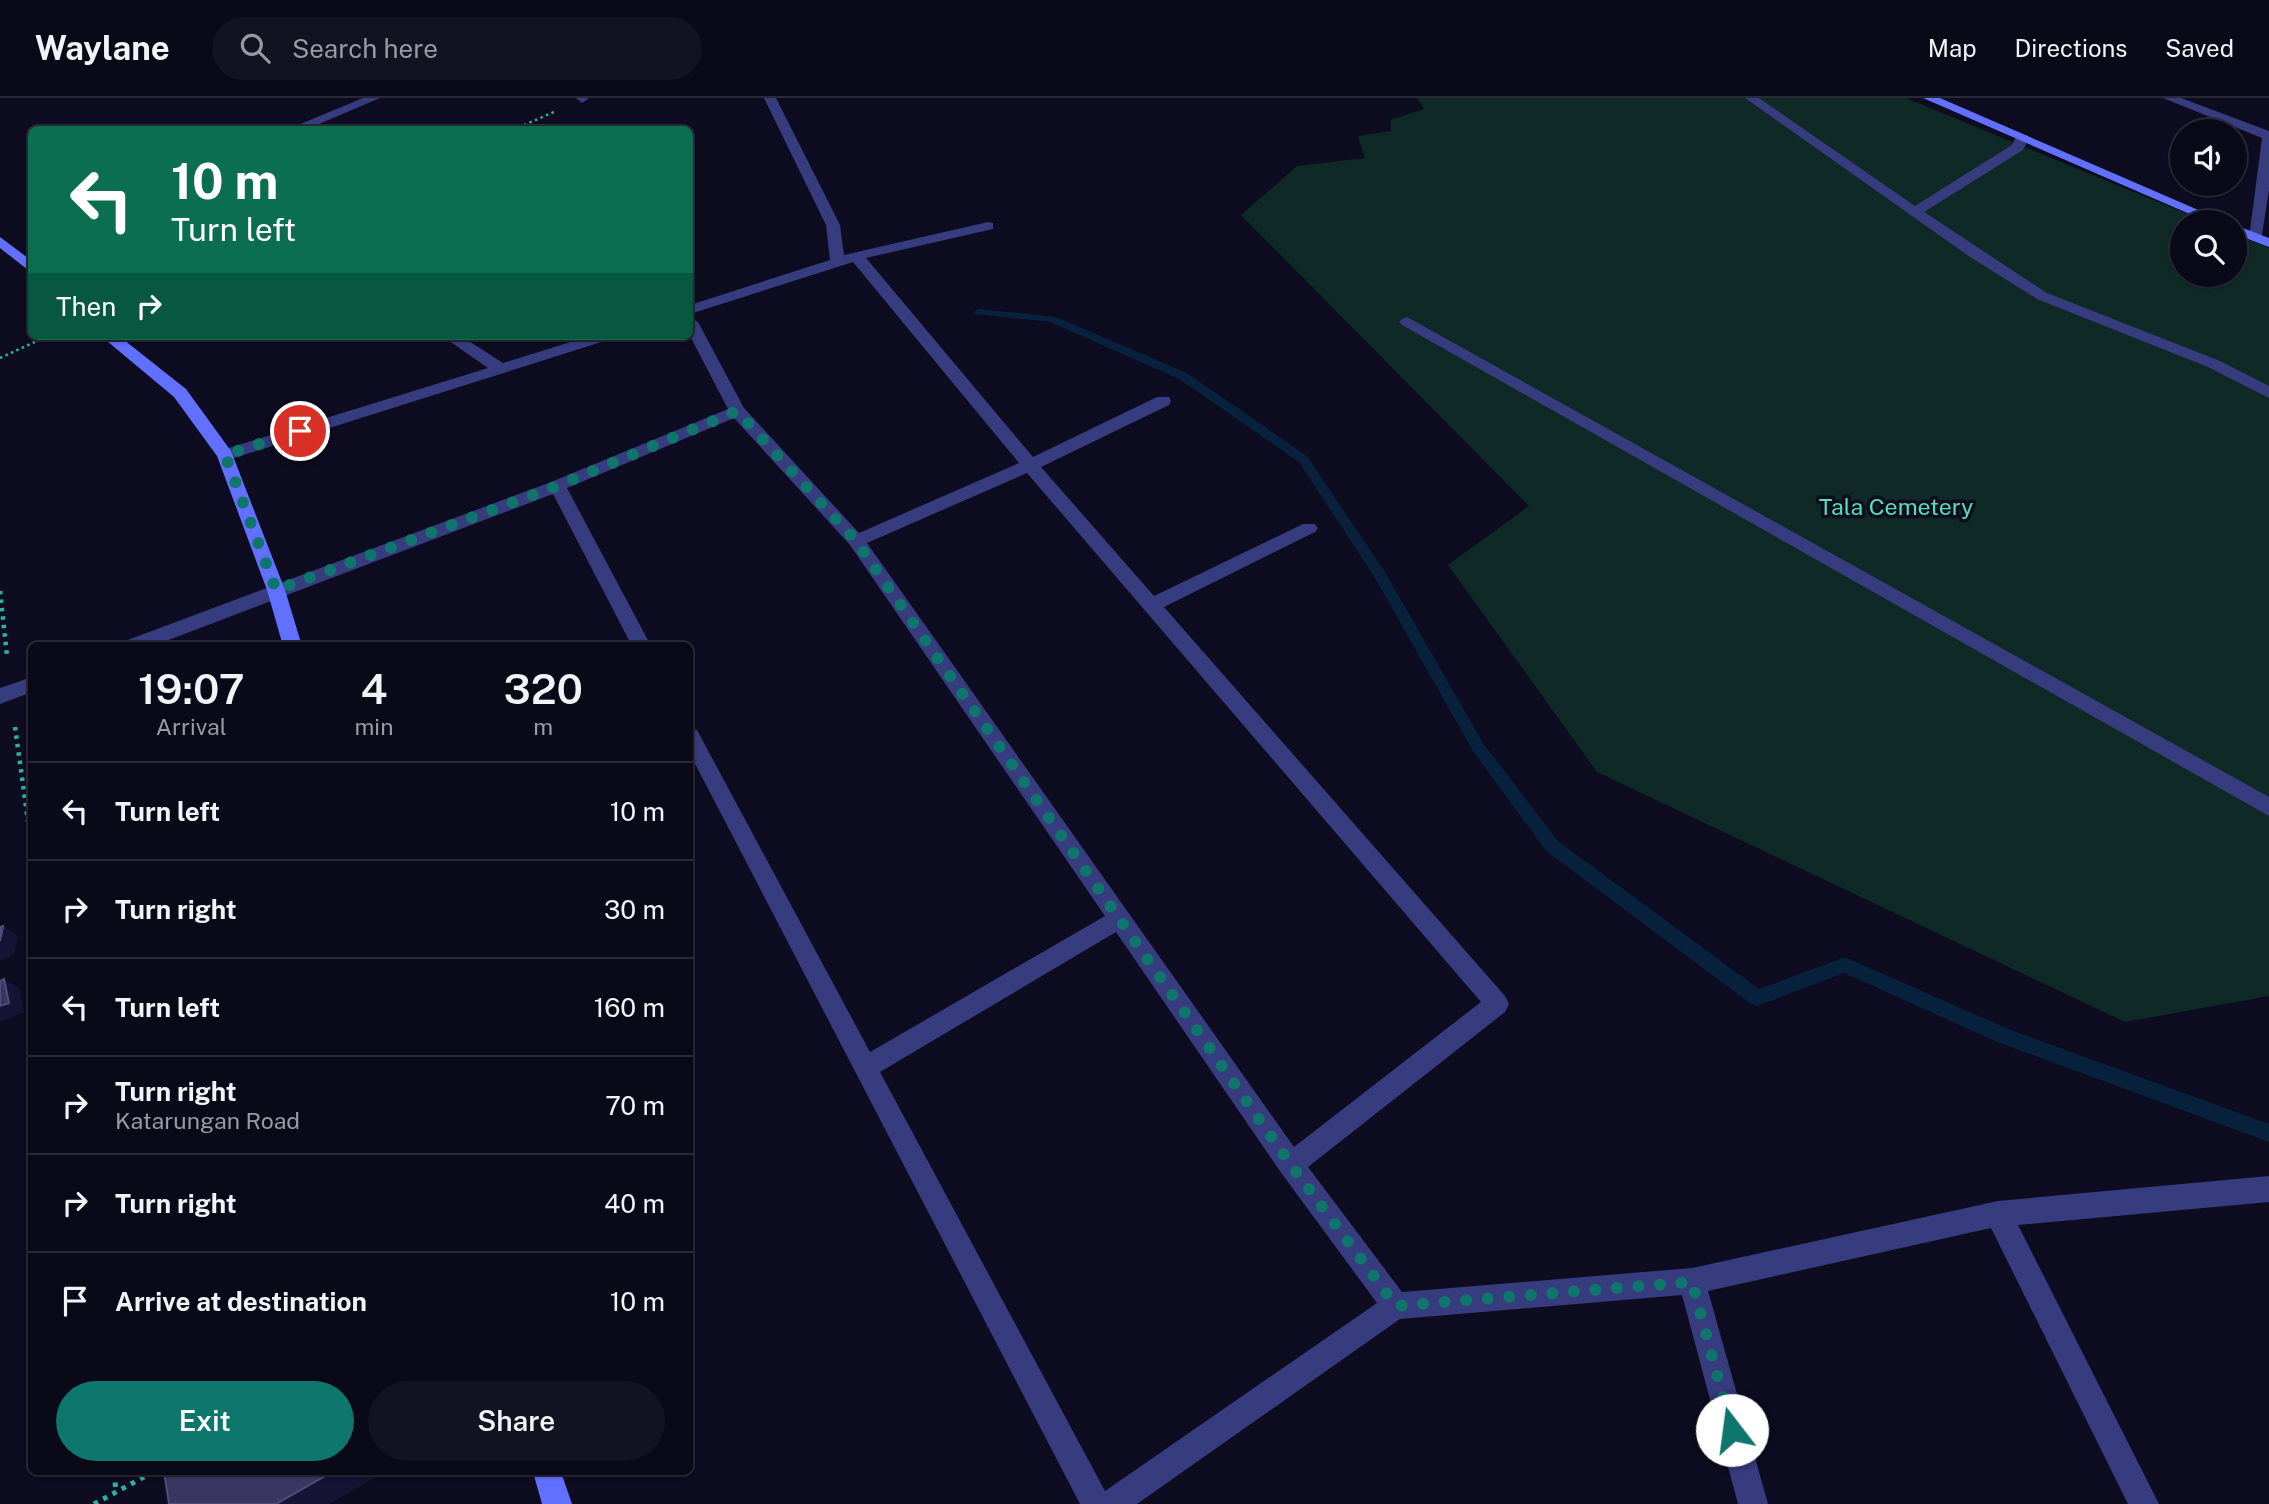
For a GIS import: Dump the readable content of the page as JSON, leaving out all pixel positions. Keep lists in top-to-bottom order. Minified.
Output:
{"parks":["Tala Cemetery"],"page":{"header":"Waylane","search":"Search here","nav":["Map","Directions","Saved"],"turn":["10 m","Turn left"],"then":"Then","eta":["19:07","Arrival","4","min","320","m"],"list":[{"name":"Turn left","value":"10 m"},{"name":"Turn right","value":"30 m"},{"name":"Turn left","value":"160 m"},{"name":"Turn right","note":"Katarungan Road","value":"70 m"},{"name":"Turn right","value":"40 m"},{"name":"Arrive at destination","value":"10 m"}],"buttons":["Exit","Share"]}}
